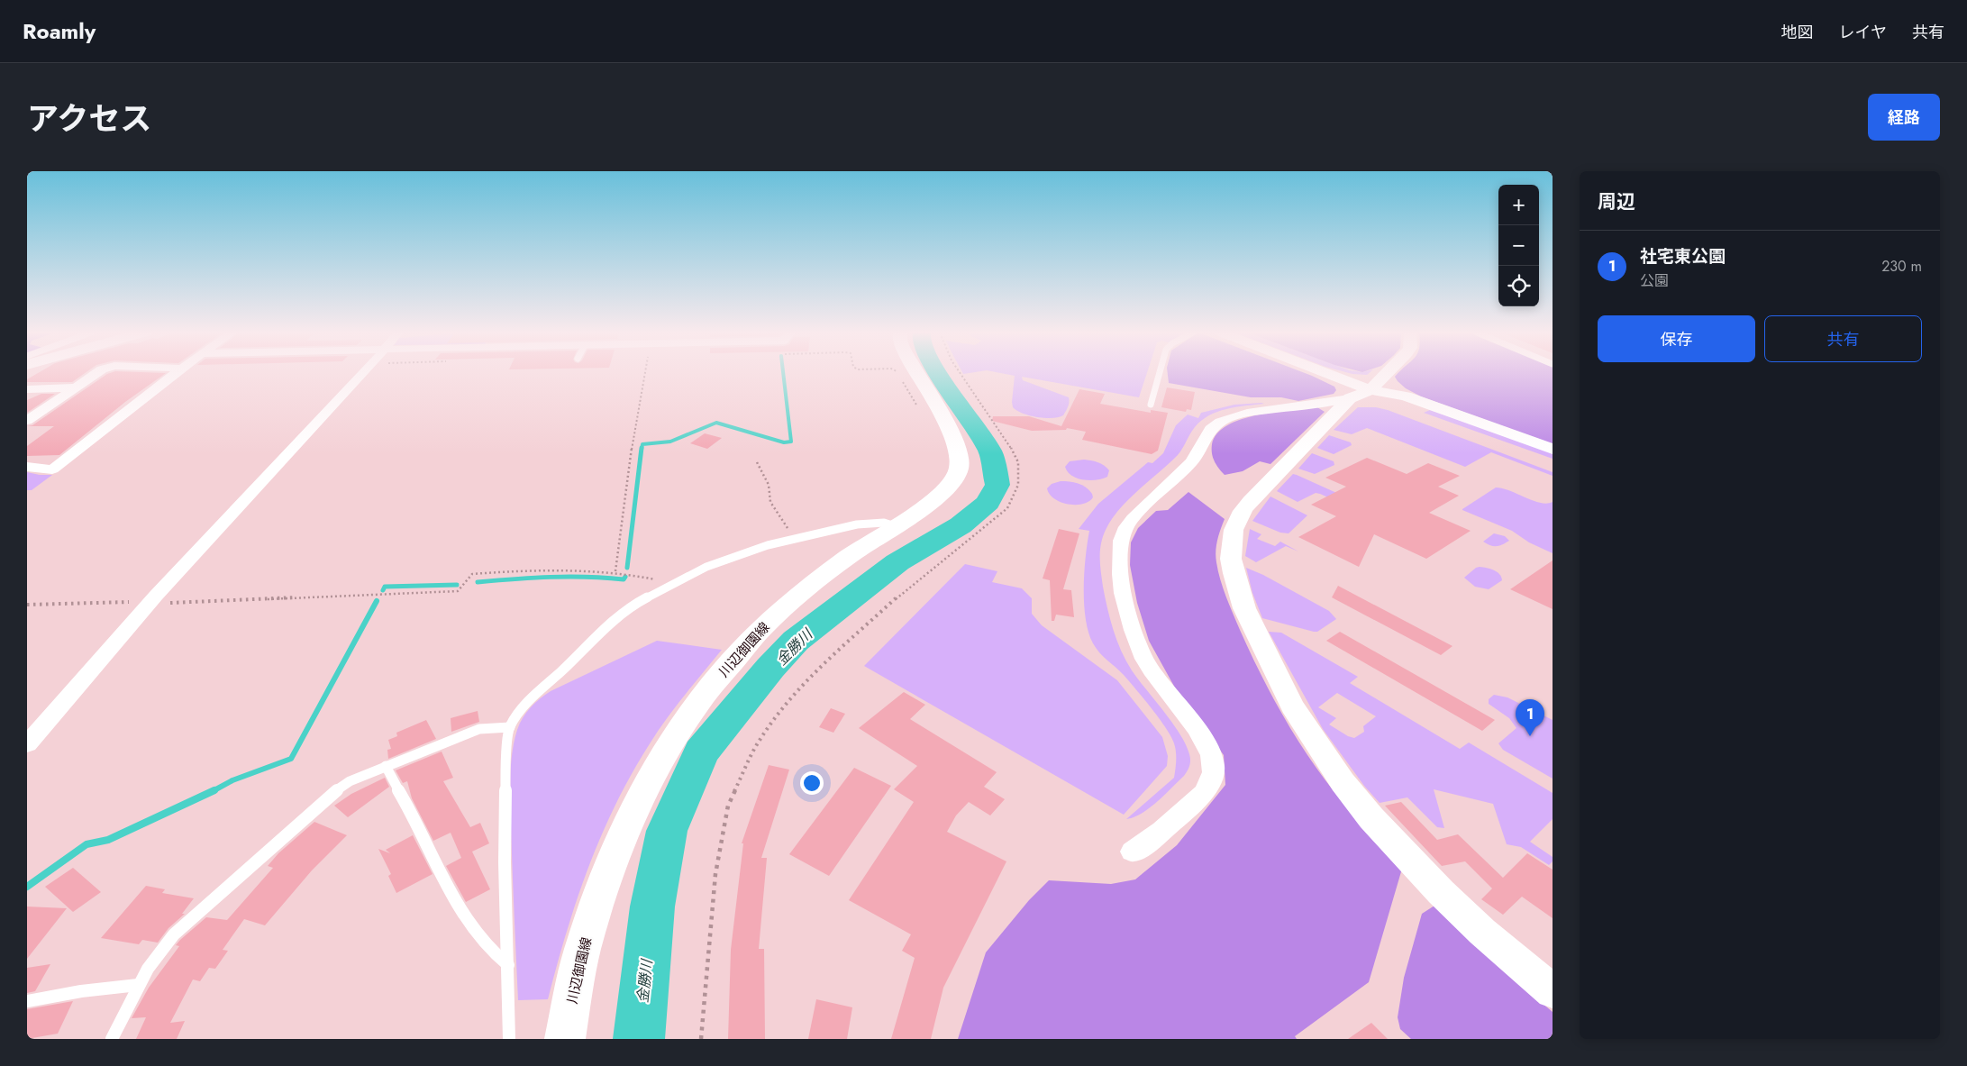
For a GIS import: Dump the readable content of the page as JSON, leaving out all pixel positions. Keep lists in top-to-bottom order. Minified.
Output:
{"streets":{"main road":["川辺御園線"]},"water":["金勝川"],"page":{"header":"Roamly","nav":["地図","レイヤ","共有"],"title":"アクセス","buttons":["経路",["保存","共有"]],"heading":"周辺","map_buttons":["+","−"],"list":[{"mark":"1","name":"社宅東公園","note":"公園","value":"230 m"}],"pins":"1"}}
